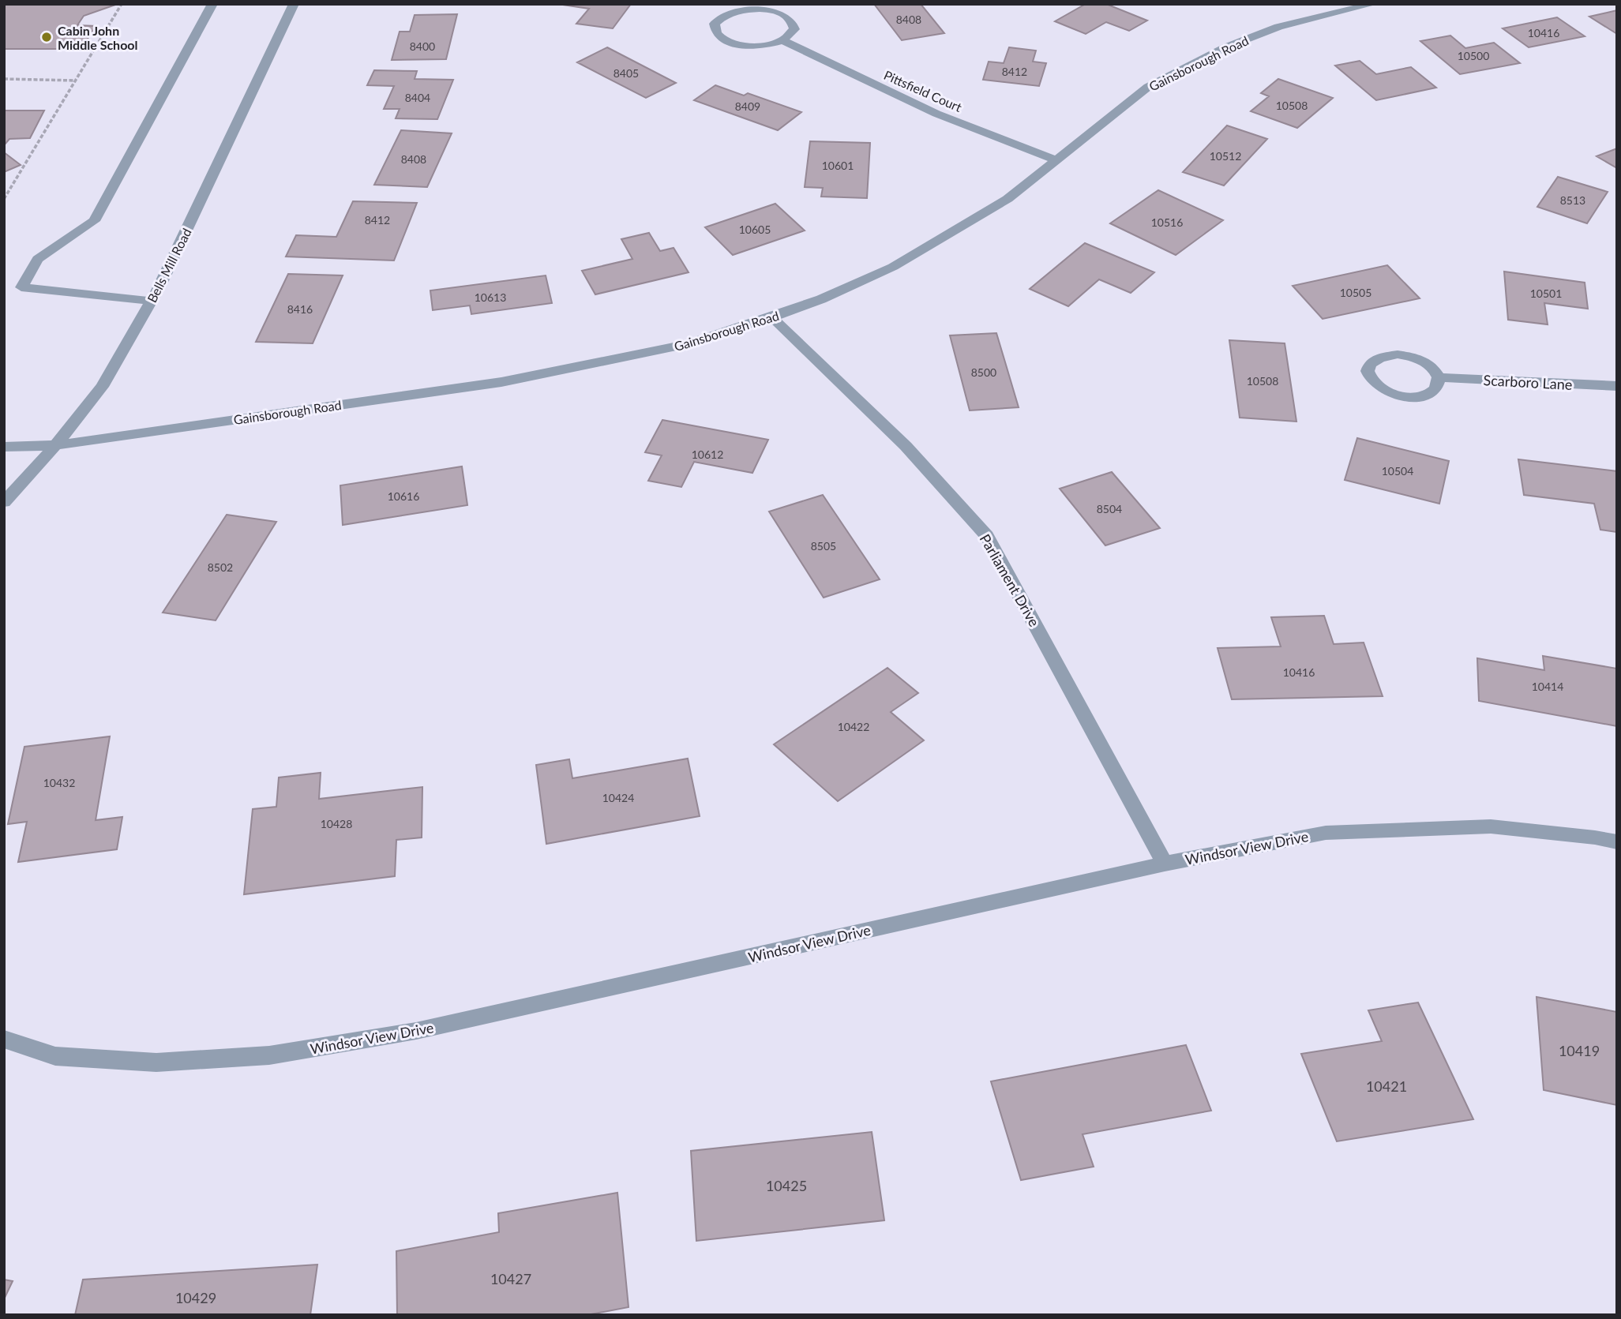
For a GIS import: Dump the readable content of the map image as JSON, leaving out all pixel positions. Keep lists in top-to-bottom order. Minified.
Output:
{"streets":{"street":["Gainsborough Road","Pittsfield Court","Bells Mill Road","Scarboro Lane","Parliament Drive","Windsor View Drive"]},"crossings":[["Gainsborough Road","Pittsfield Court"],["Gainsborough Road","Bells Mill Road"],["Gainsborough Road","Parliament Drive"],["Parliament Drive","Windsor View Drive"]],"places":["Cabin John Middle School"],"house_numbers":["8408","10416","8400","10500","8412","8405","8404","10508","8409","10512","8408","10601","8513","8412","10516","10605","10505","10501","10613","8416","8500","10508","10612","10504","10616","8504","8505","8502","10416","10414","10422","10432","10424","10428","10419","10421","10425","10427","10429"]}
